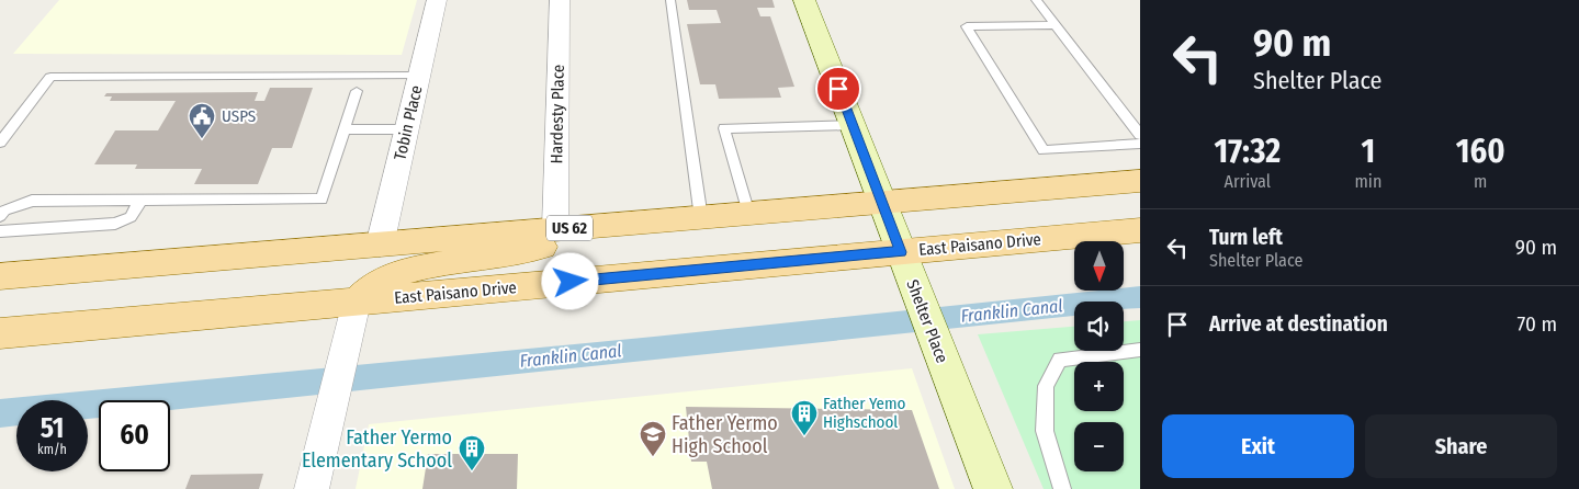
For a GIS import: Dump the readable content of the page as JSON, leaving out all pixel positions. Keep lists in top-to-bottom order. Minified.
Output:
{"streets":{"main road":["US 62","East Paisano Drive"],"street":["Hardesty Place","Tobin Place","Shelter Place"]},"crossings":[["Hardesty Place","US 62"],["Tobin Place","US 62"],["US 62","Shelter Place"],["East Paisano Drive","Shelter Place"]],"water":["Franklin Canal"],"places":{"public building":["USPS"],"building":["Father Yemo Highschool","Father Yermo Elementary School"],"school or university":["Father Yermo High School"]},"north":"bottom","page":{"turn":["90 m","Shelter Place"],"eta":["17:32","Arrival","1","min","160","m"],"list":[{"name":"Turn left","note":"Shelter Place","value":"90 m"},{"name":"Arrive at destination","value":"70 m"}],"map_buttons":["+","−"],"speed":"51 km/h","limit":"60","buttons":["Exit","Share"]}}
